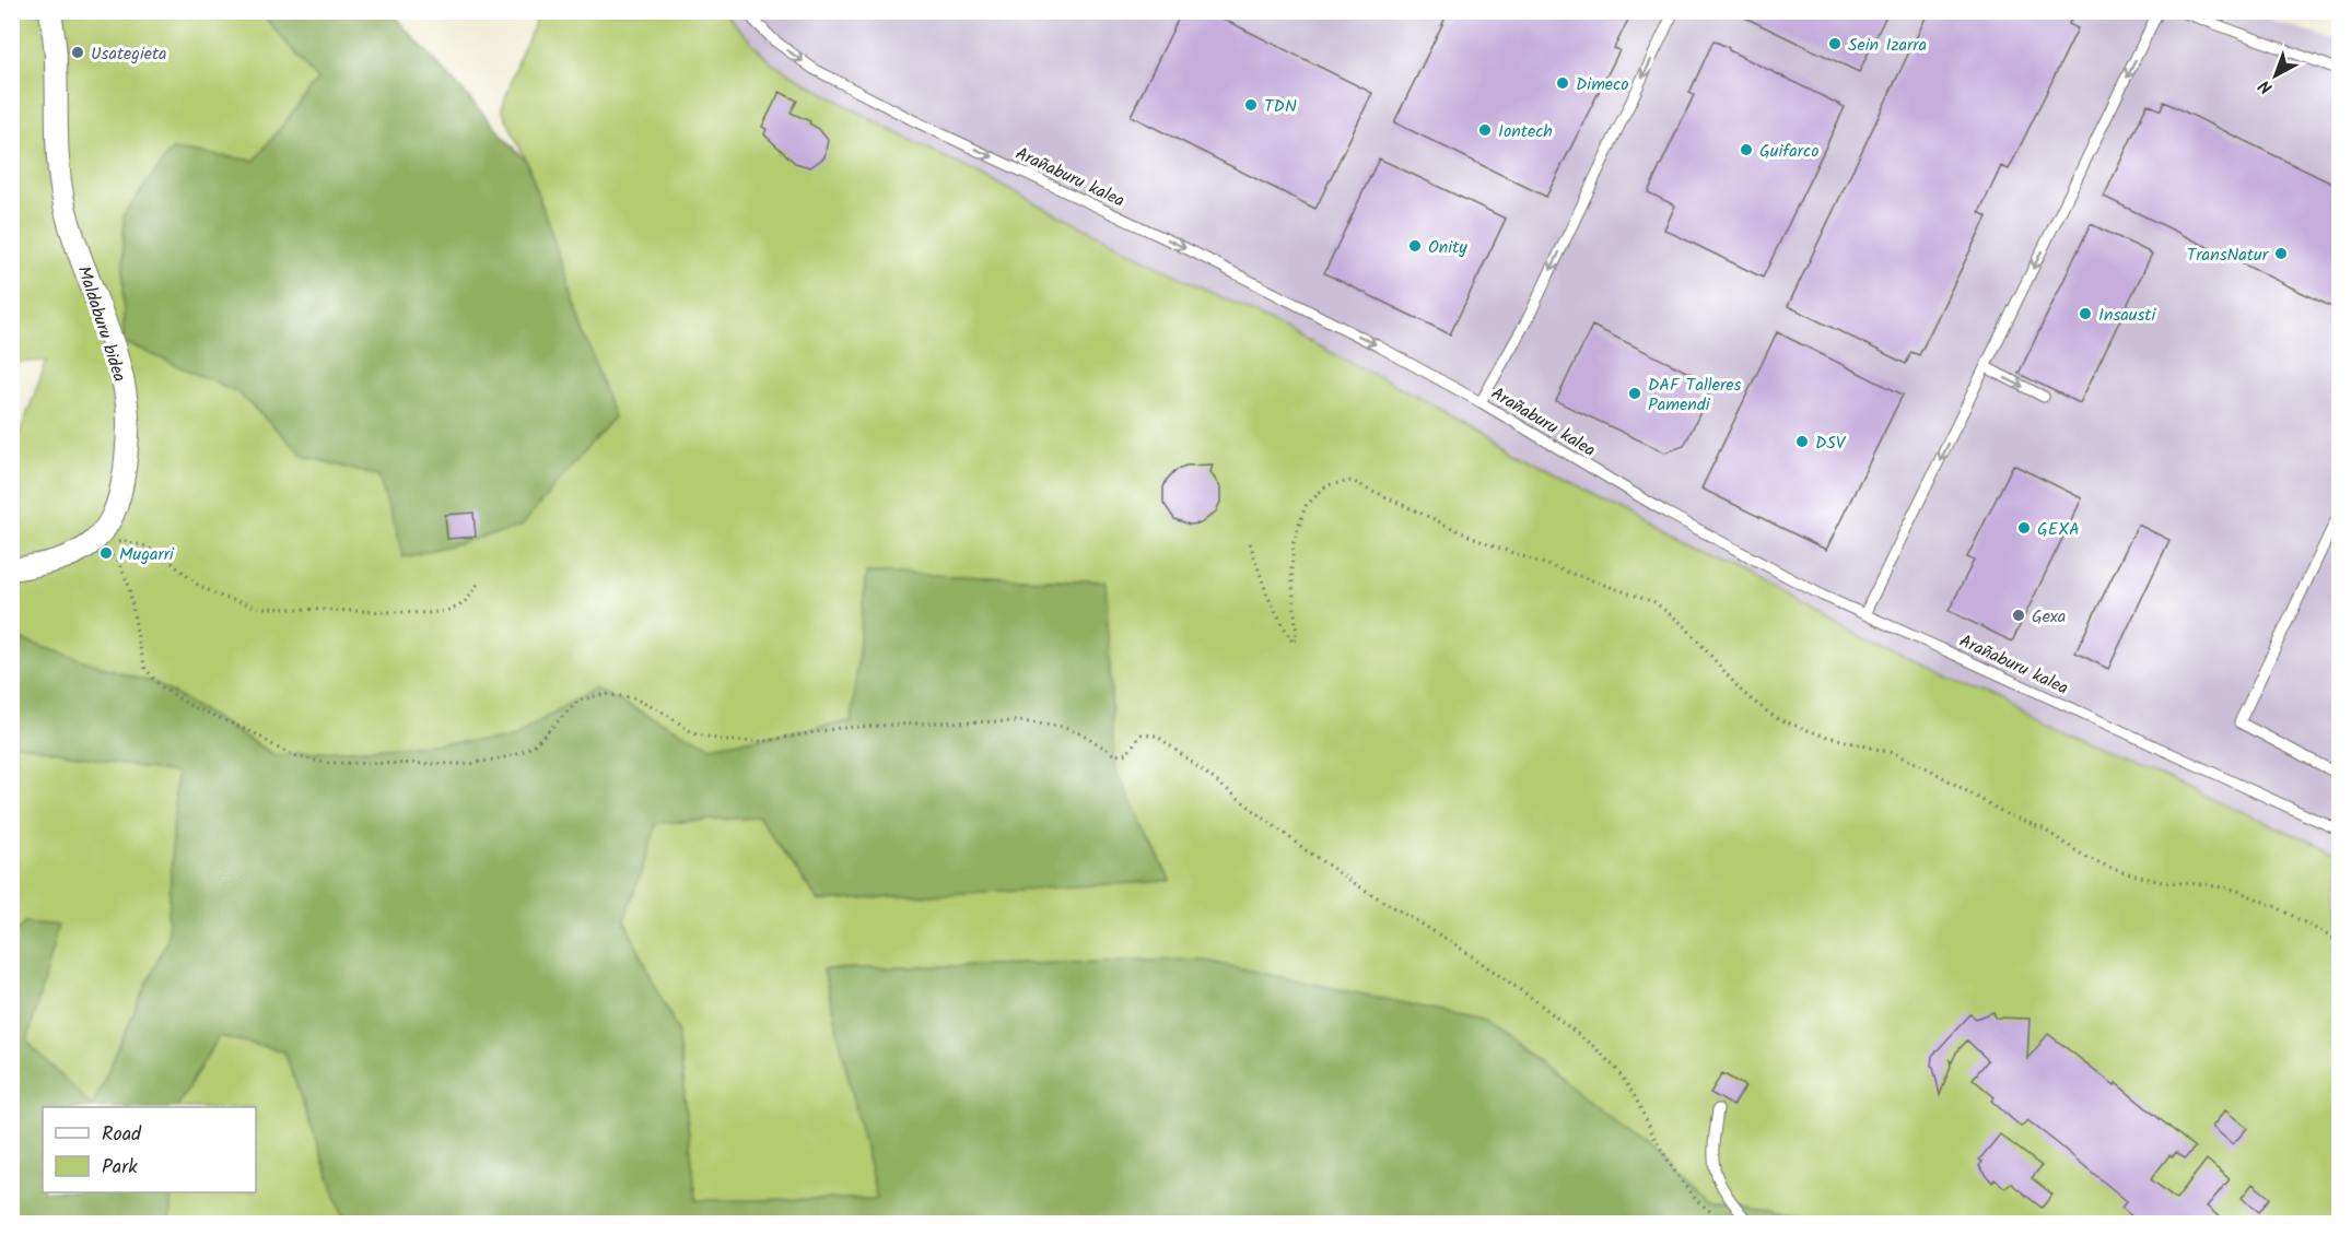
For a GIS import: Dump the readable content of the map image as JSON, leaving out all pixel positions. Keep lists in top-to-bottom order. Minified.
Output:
{"streets":{"street":["Maldaburu bidea"],"lane":["Arañaburu kalea"]},"one_way":["Arañaburu kalea"],"places":["Sein Izarra","Usategieta","Dimeco","TDN","Iontech","Guifarco","Onity","TransNatur","Insausti","DAF Talleres Pamendi","DSV","GEXA","Mugarri","Gexa"],"legend":["Road","Park"],"north":"bottom left"}
